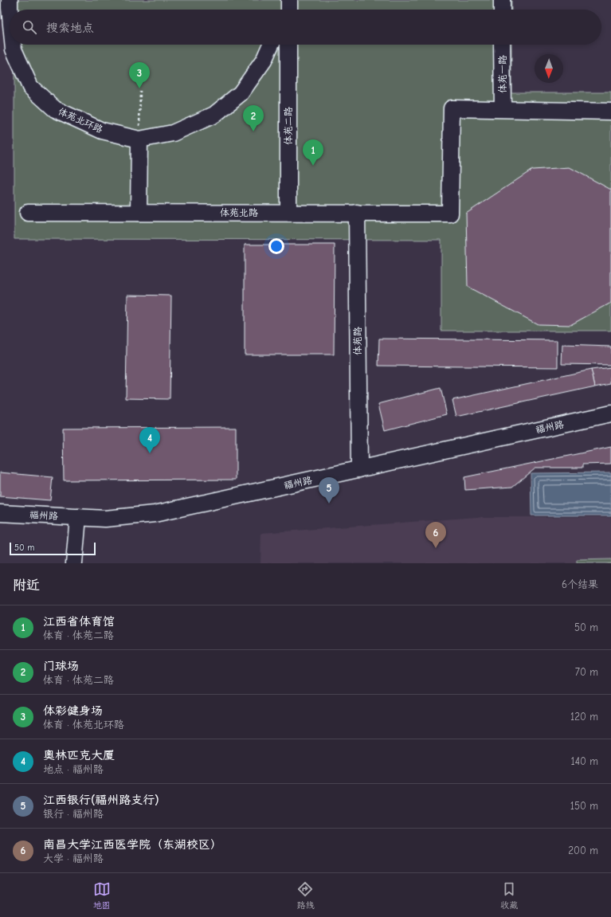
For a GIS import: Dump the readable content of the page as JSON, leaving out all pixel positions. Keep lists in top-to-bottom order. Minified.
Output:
{"streets":{"street":["体苑一路","体苑北环路","体苑二路","体苑北路","体苑路","福州路"]},"crossings":[["体苑一路","体苑北路"],["体苑二路","体苑北路"],["体苑北路","体苑路"],["体苑路","福州路"]],"scale_bar":"50 m","north":"bottom","page":{"search":"搜索地点","pins":["3","2","1","4","5","6"],"scale":"50 m","heading":["附近","6个结果"],"list":[{"mark":"1","name":"江西省体育馆","note":"体育 · 体苑二路","value":"50 m"},{"mark":"2","name":"门球场","note":"体育 · 体苑二路","value":"70 m"},{"mark":"3","name":"体彩健身场","note":"体育 · 体苑北环路","value":"120 m"},{"mark":"4","name":"奥林匹克大厦","note":"地点 · 福州路","value":"140 m"},{"mark":"5","name":"江西银行(福州路支行)","note":"银行 · 福州路","value":"150 m"},{"mark":"6","name":"南昌大学江西医学院（东湖校区）","note":"大学 · 福州路","value":"200 m"}],"nav":["地图","路线","收藏"]}}
